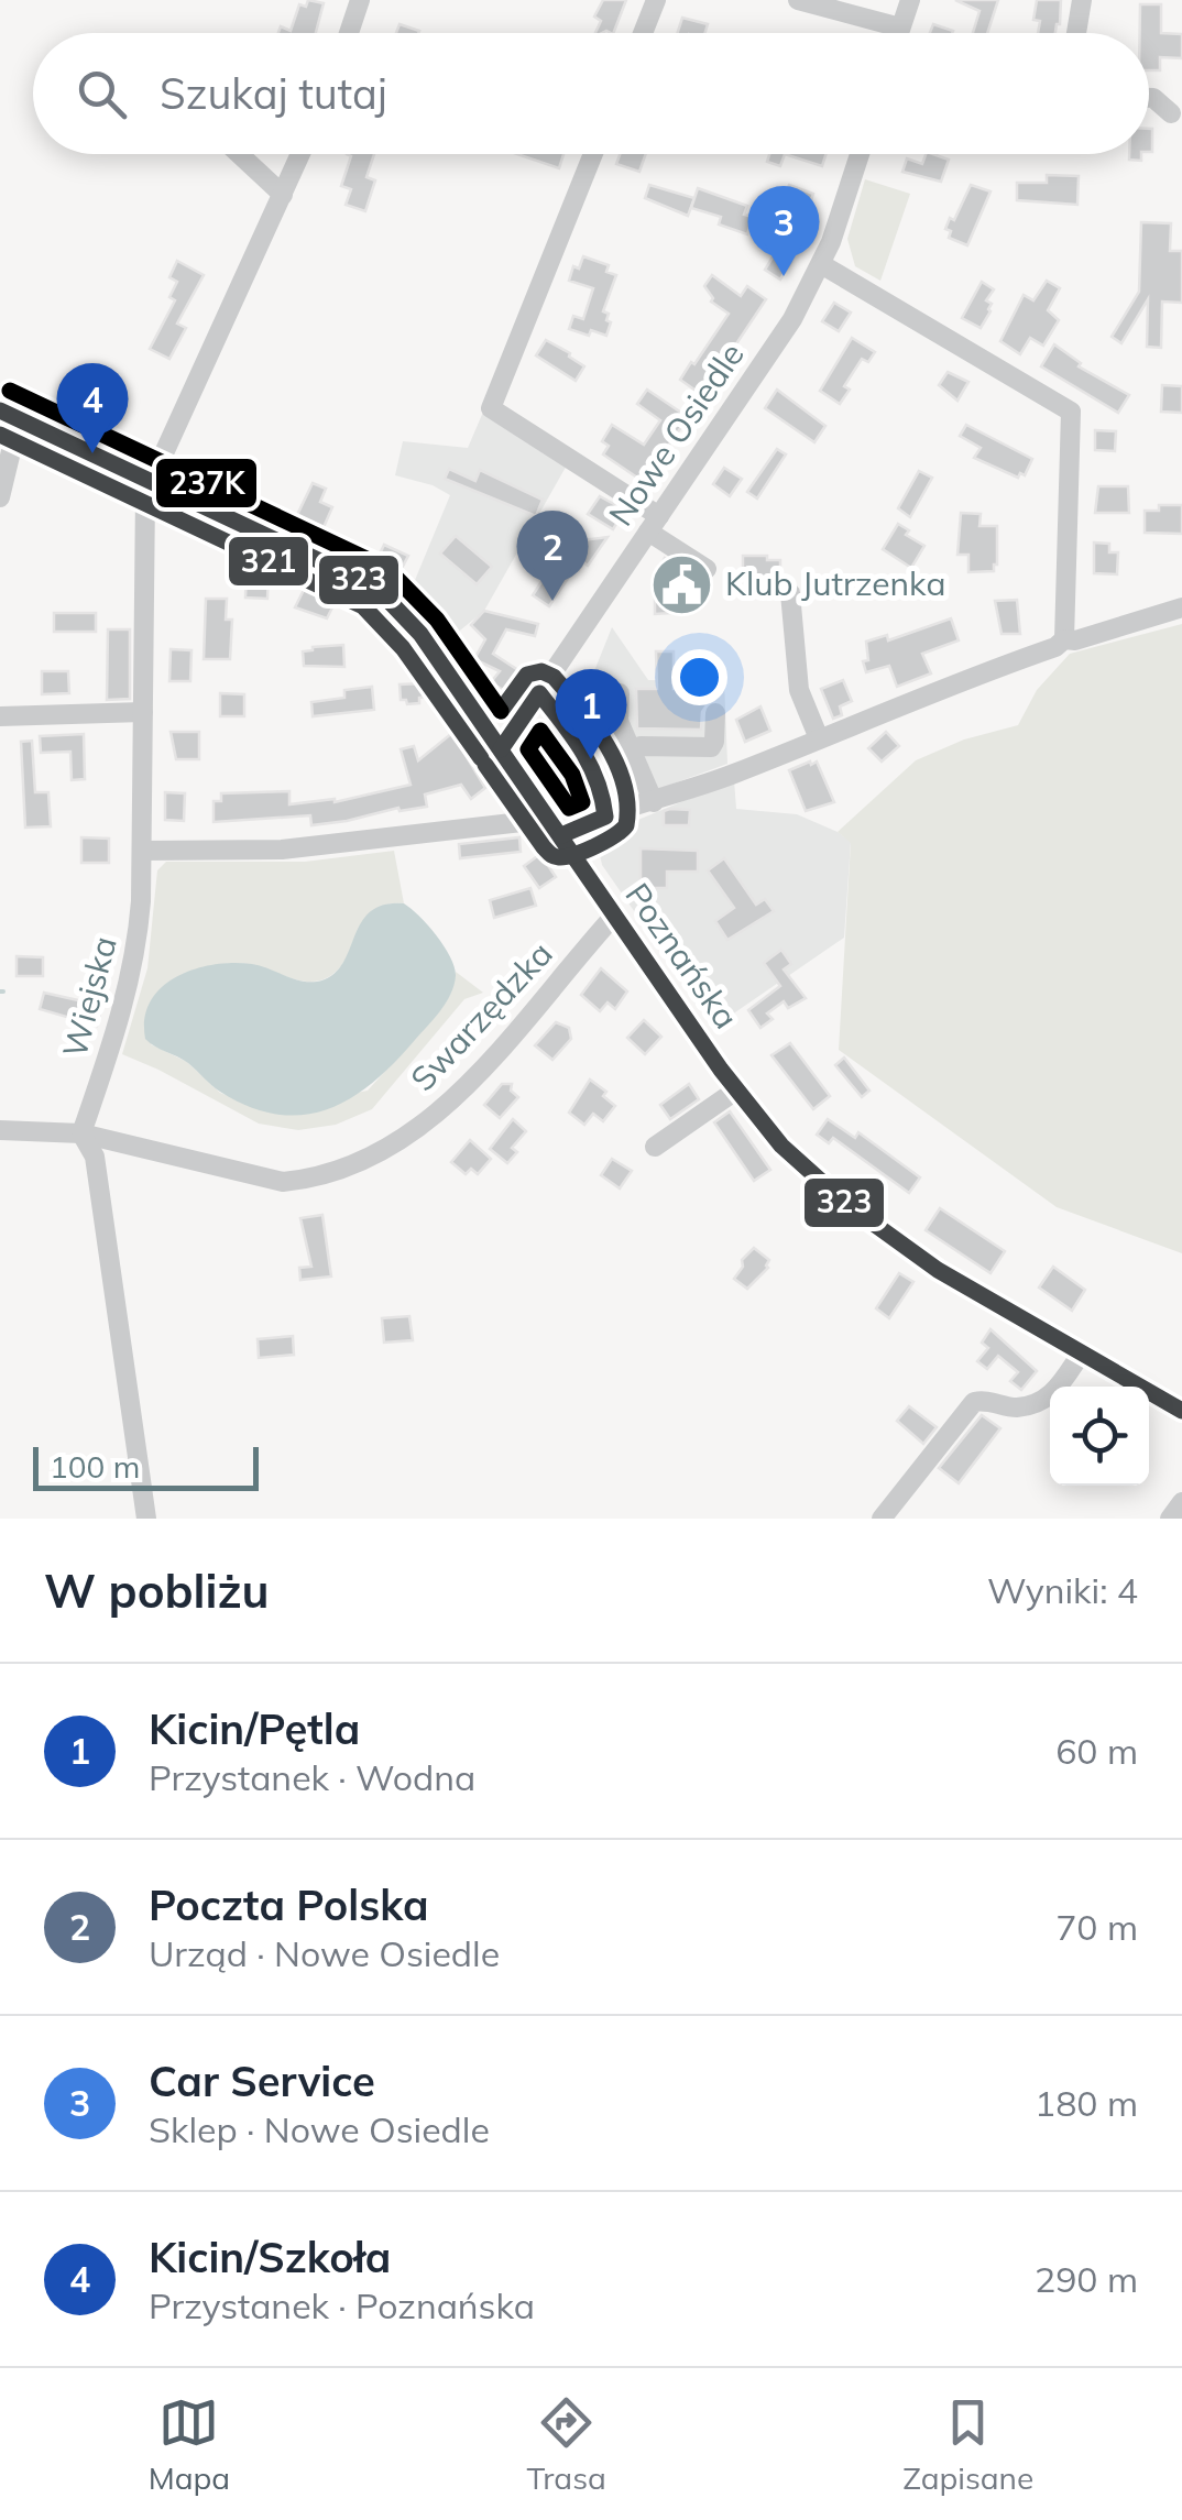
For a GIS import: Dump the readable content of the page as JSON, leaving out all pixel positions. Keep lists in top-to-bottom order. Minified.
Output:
{"streets":{"street":["Nowe Osiedle","Poznańska","Wiejska","Swarzędzka"]},"crossings":[["Nowe Osiedle","Poznańska"],["Poznańska","Wiejska"],["Poznańska","Swarzędzka"],["Wiejska","Swarzędzka"]],"places":{"public building":["Klub Jutrzenka"]},"lines":["transit line 237K","transit line 323","transit line 321"],"scale_bar":"100 m","page":{"search":"Szukaj tutaj","pins":["3","4","2","1"],"scale":"100 m","heading":["W pobliżu","Wyniki: 4"],"list":[{"mark":"1","name":"Kicin/Pętla","note":"Przystanek · Wodna","value":"60 m"},{"mark":"2","name":"Poczta Polska","note":"Urząd · Nowe Osiedle","value":"70 m"},{"mark":"3","name":"Car Service","note":"Sklep · Nowe Osiedle","value":"180 m"},{"mark":"4","name":"Kicin/Szkoła","note":"Przystanek · Poznańska","value":"290 m"}],"nav":["Mapa","Trasa","Zapisane"]}}
